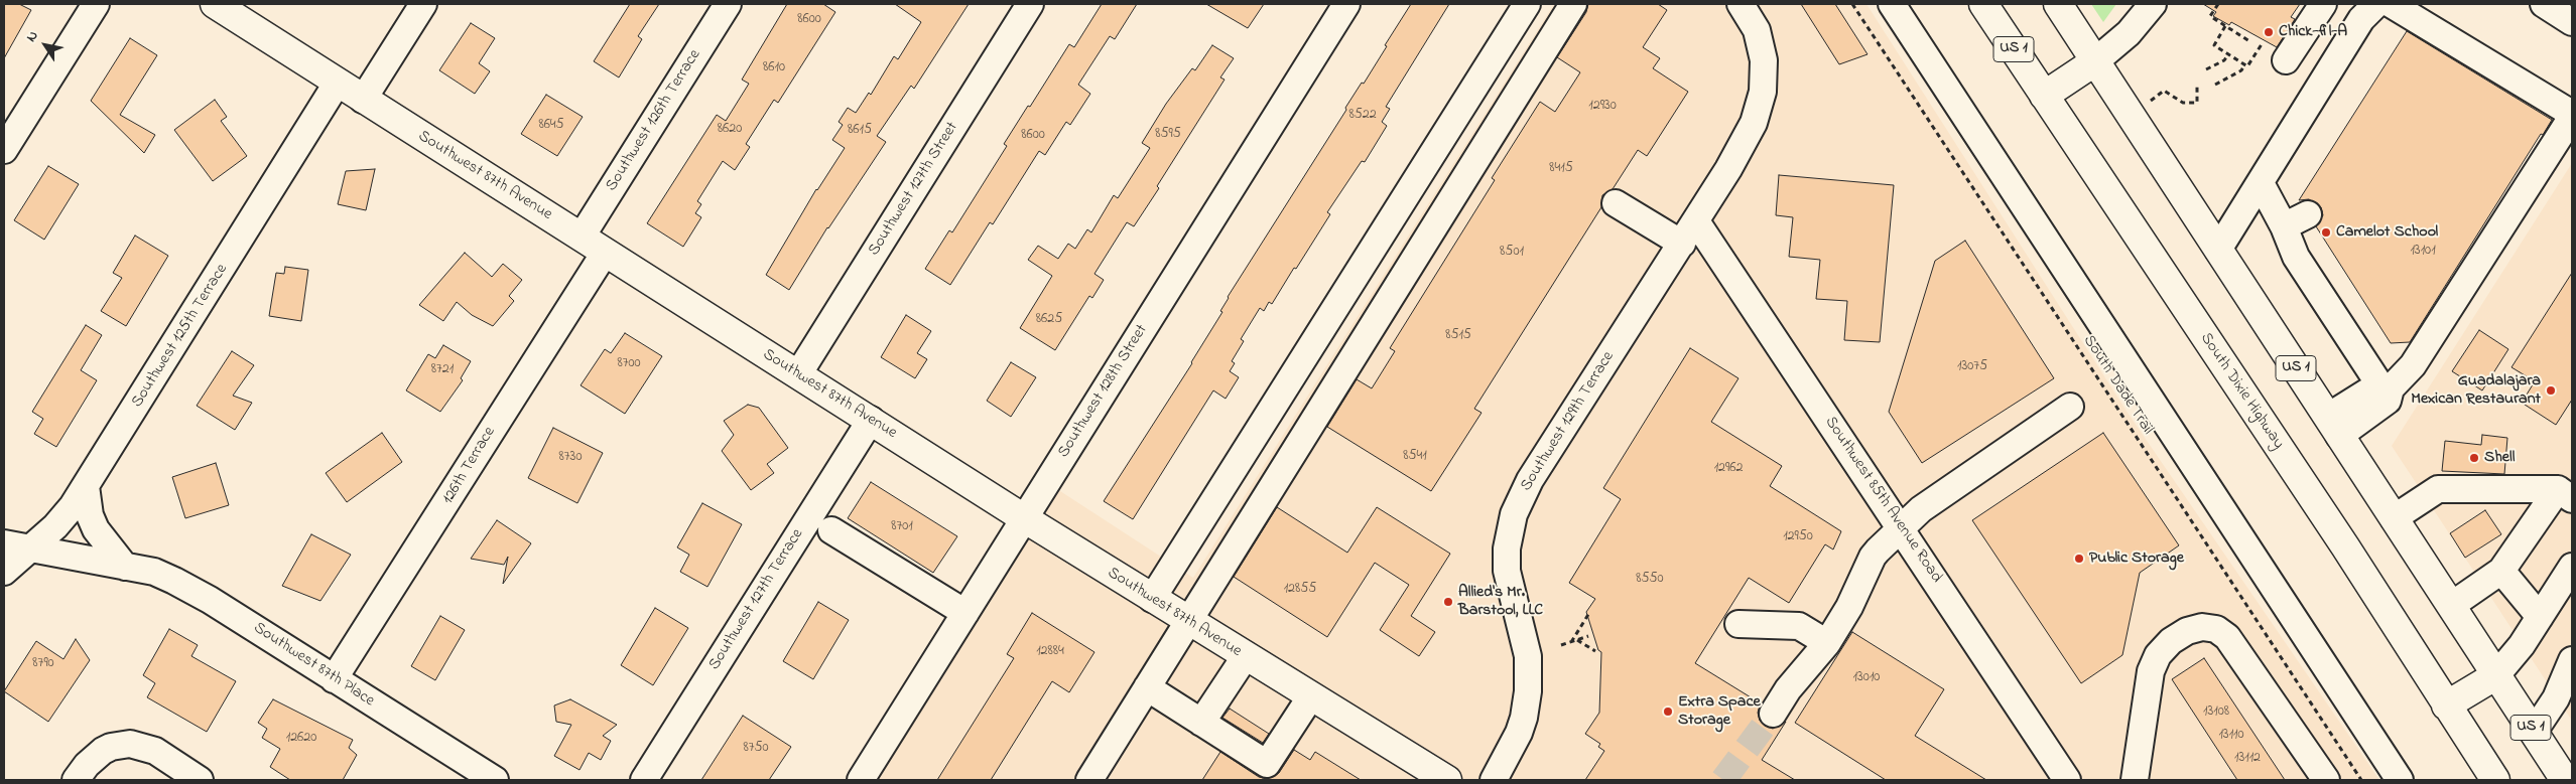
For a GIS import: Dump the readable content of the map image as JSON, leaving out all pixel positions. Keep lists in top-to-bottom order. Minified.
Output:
{"streets":{"main road":["US 1","Southwest 87th Avenue","South Dixie Highway"],"street":["Southwest 126th Terrace","Southwest 127th Street","Southwest 125th Terrace","Southwest 128th Street","Southwest 129th Terrace","126th Terrace","Southwest 85th Avenue Road","Southwest 127th Terrace","Southwest 87th Place"],"path":["South Dade Trail"]},"crossings":[["Southwest 126th Terrace","Southwest 87th Avenue"],["Southwest 87th Avenue","Southwest 127th Street"],["Southwest 87th Avenue","Southwest 125th Terrace"],["Southwest 87th Avenue","Southwest 128th Street"],["Southwest 87th Avenue","126th Terrace"],["Southwest 87th Avenue","Southwest 127th Terrace"],["Southwest 125th Terrace","Southwest 87th Place"],["Southwest 129th Terrace","Southwest 85th Avenue Road"],["126th Terrace","Southwest 87th Place"]],"places":["Chick-fil-A","Camelot School","Guadalajara Mexican Restaurant","Shell","Public Storage","Allied's Mr. Barstool, LLC","Extra Space Storage"],"house_numbers":["8600","8610","12930","8522","8645","8620","8615","8595","8600","8415","13101","8501","8625","8515","8700","13075","8721","8541","8730","12962","8701","12950","8550","12855","12884","8790","13010","13108","13110","12620","8750","13112"],"north":"top left"}
